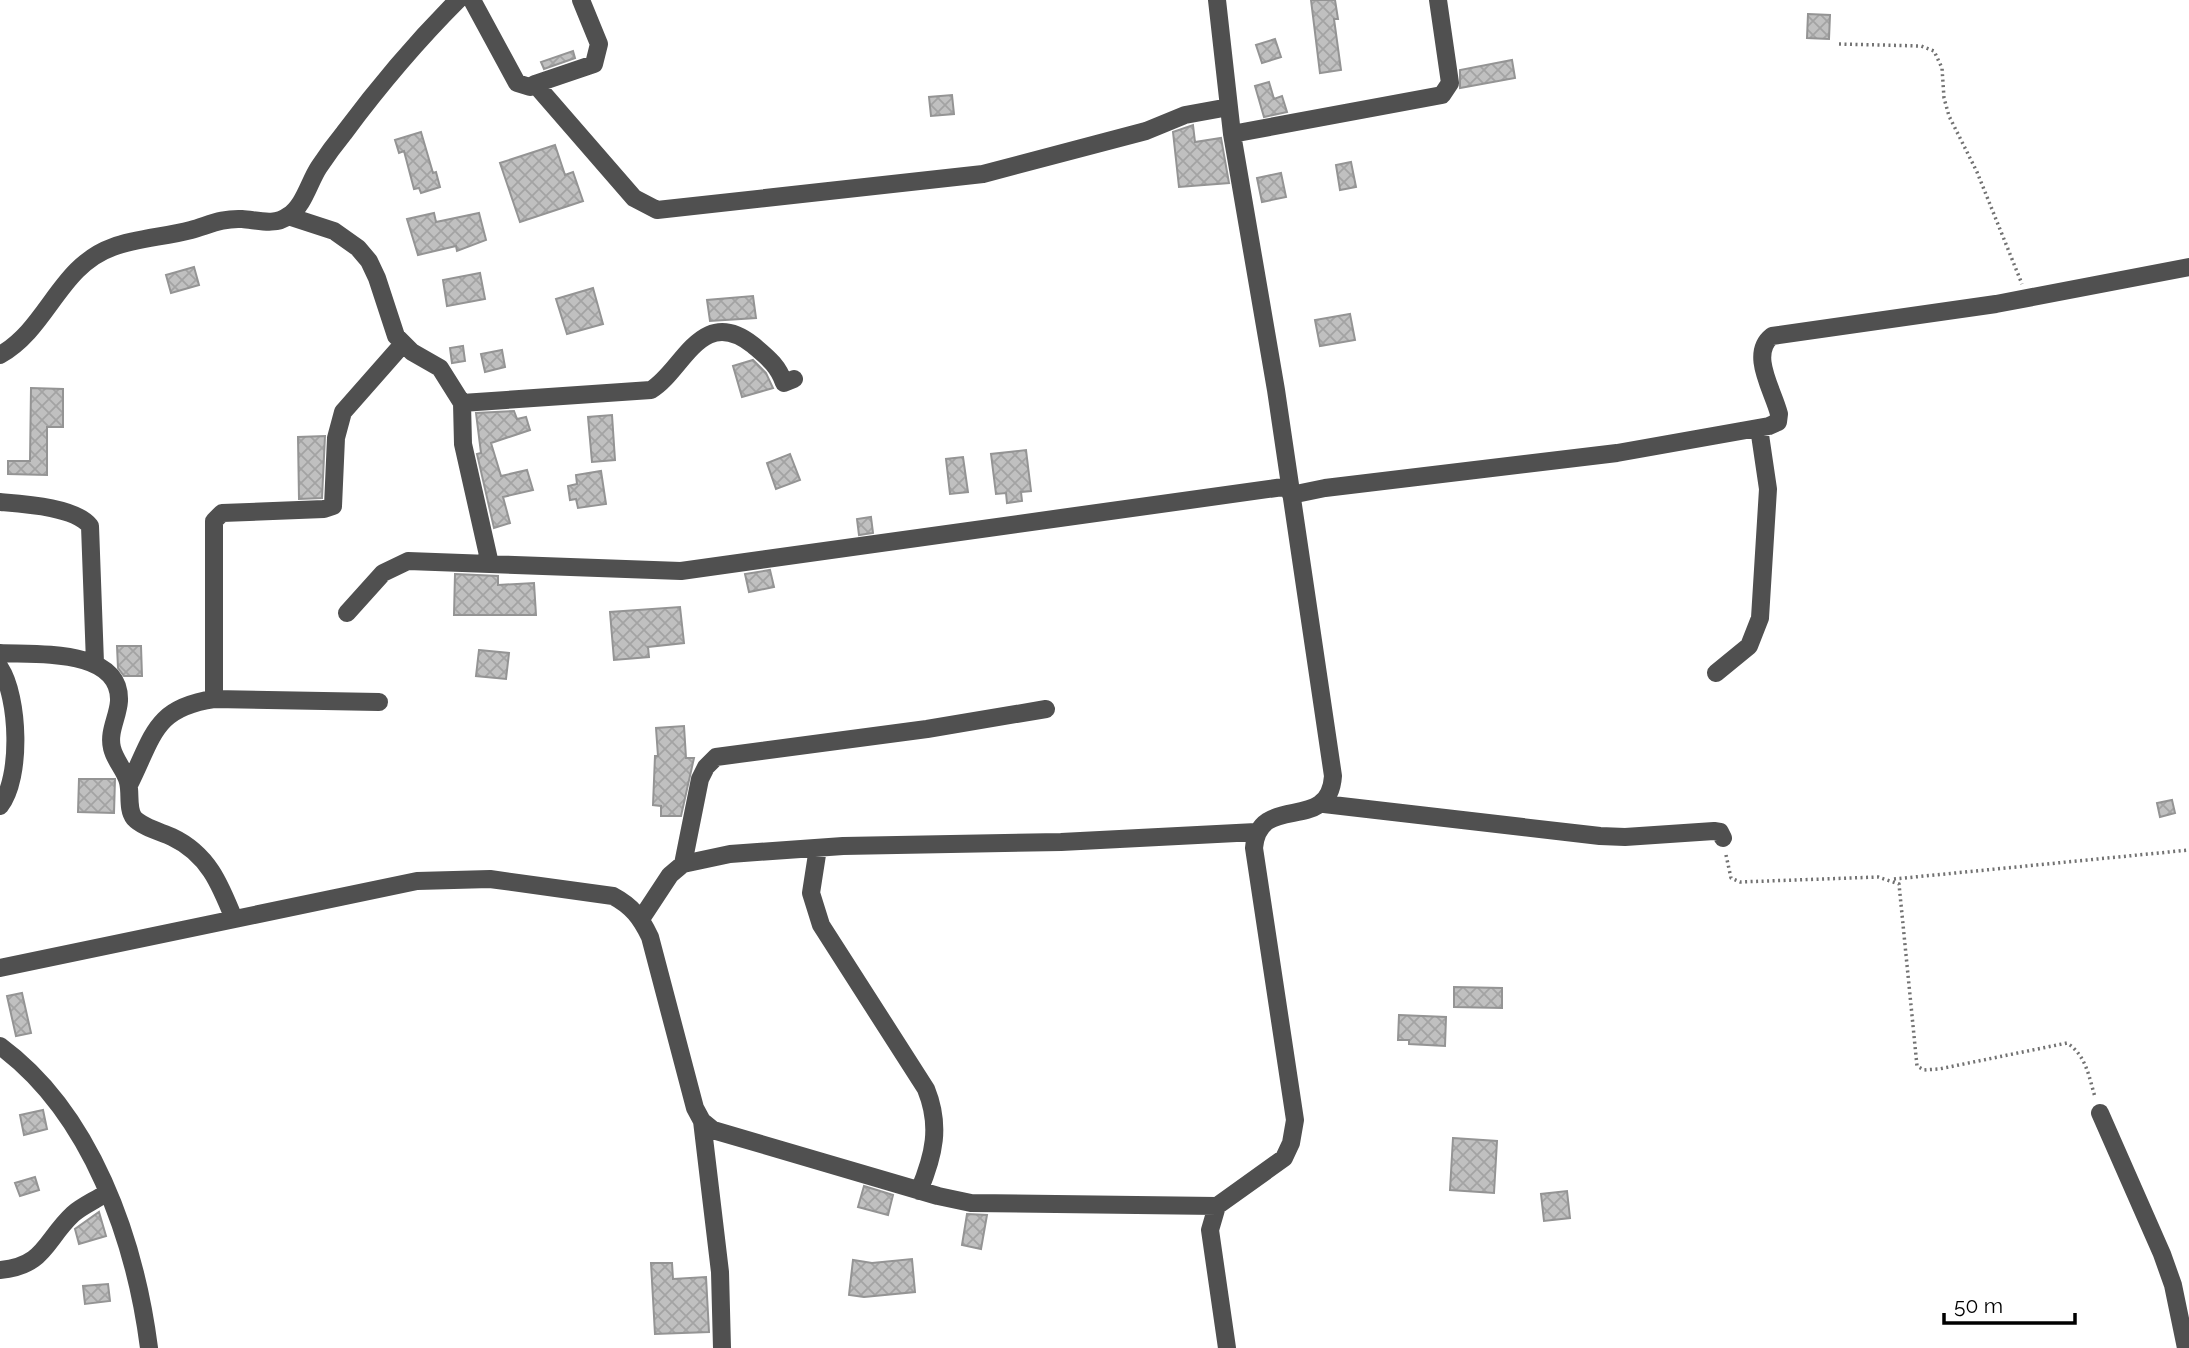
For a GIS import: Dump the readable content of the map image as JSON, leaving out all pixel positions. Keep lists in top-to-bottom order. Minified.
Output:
{"scale_bar":"50 m"}
